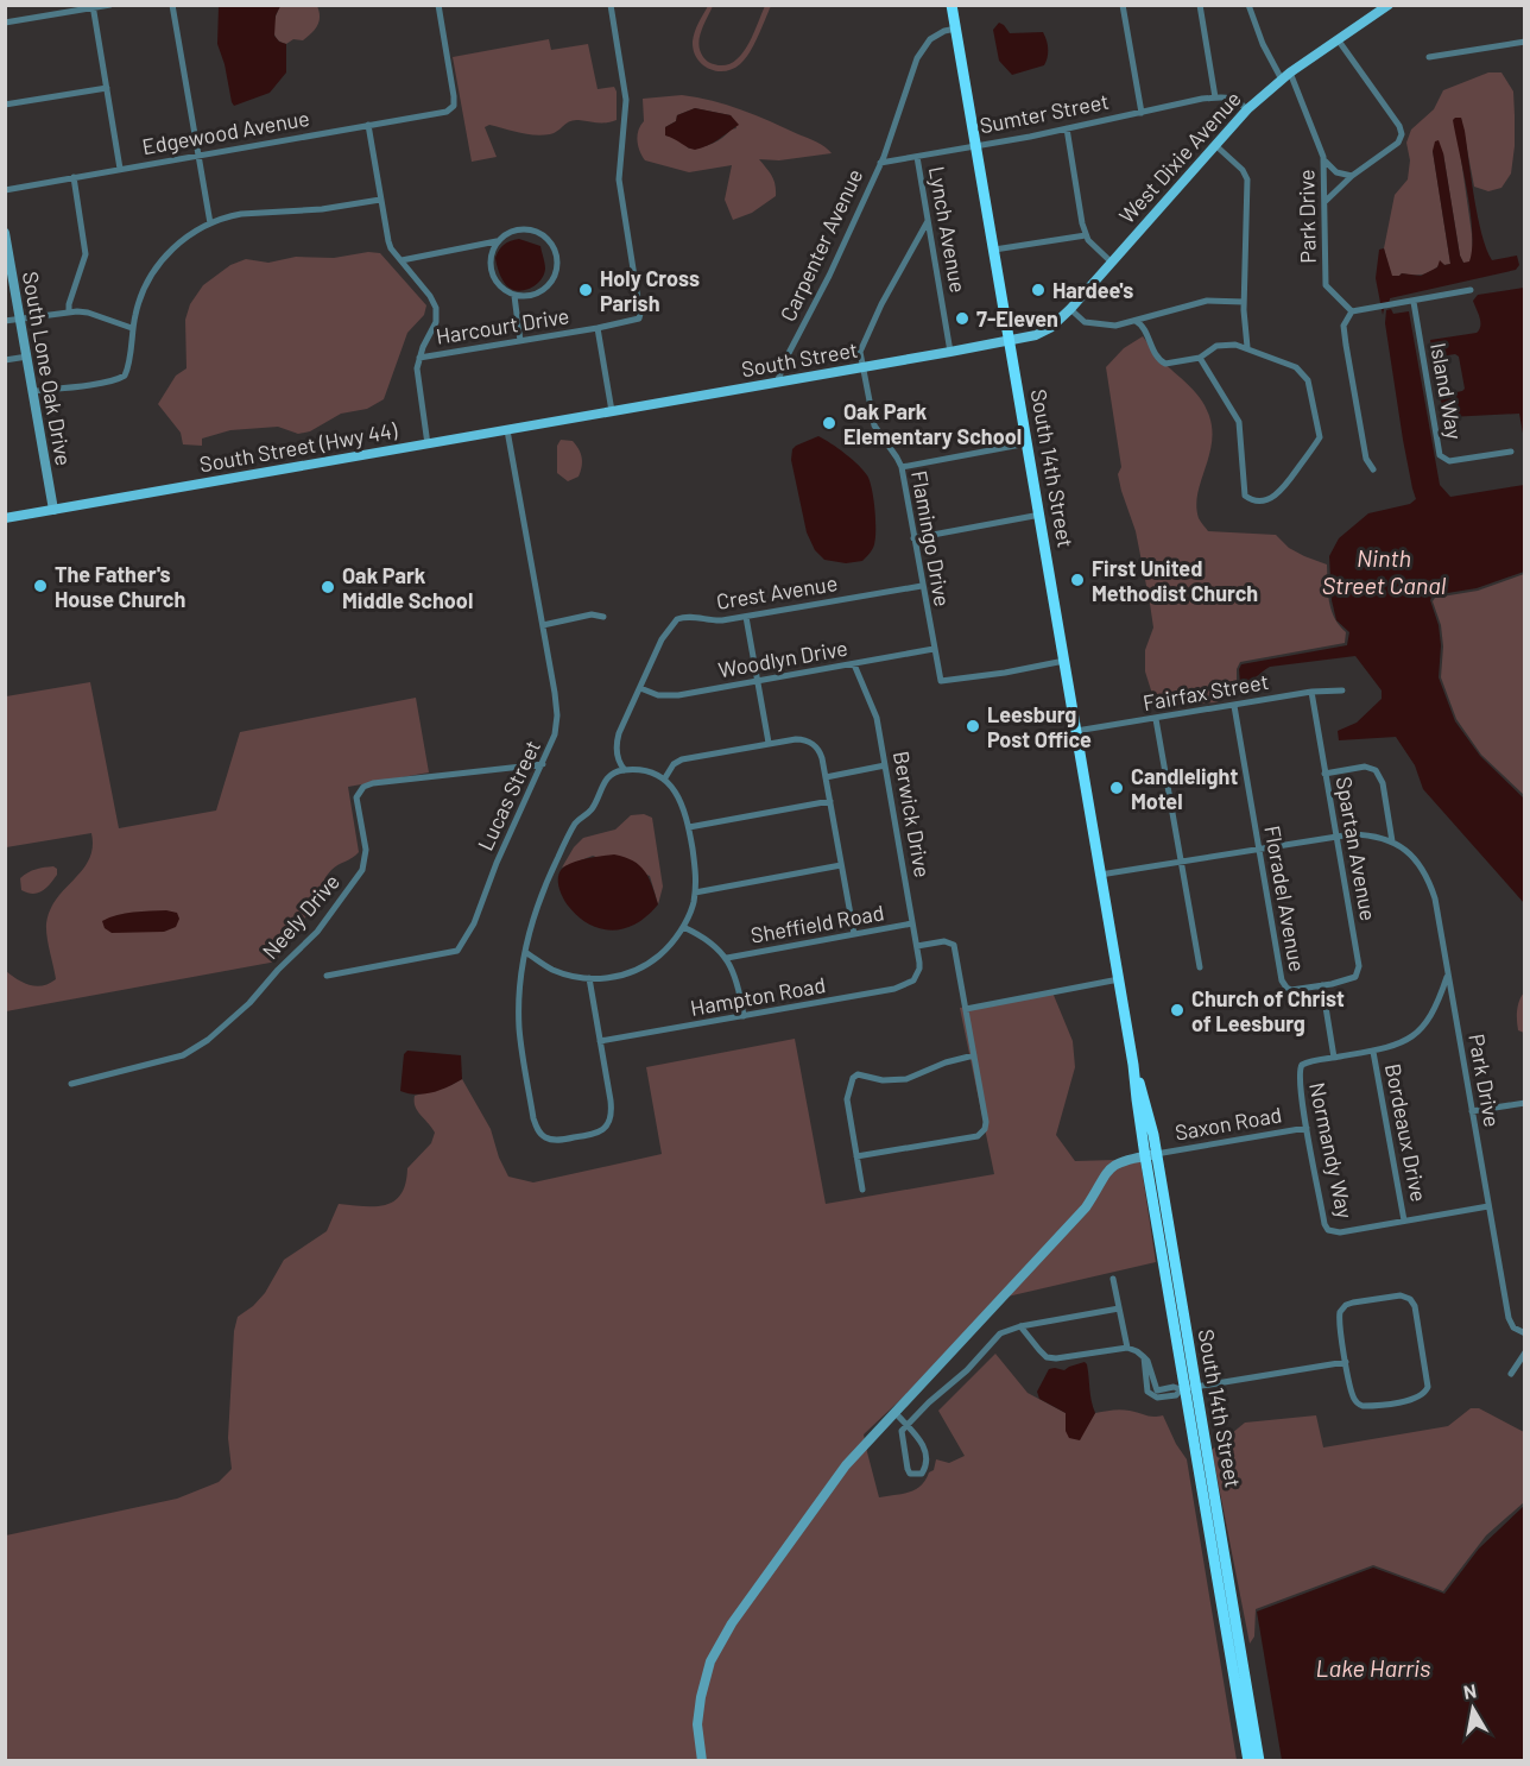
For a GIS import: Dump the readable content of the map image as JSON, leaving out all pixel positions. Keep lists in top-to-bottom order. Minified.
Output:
{"streets":{"highway":["South 14th Street"],"main road":["West Dixie Avenue","South Street","South Street (Hwy 44)"],"street":["Sumter Street","Edgewood Avenue","Park Drive","Lynch Avenue","Carpenter Avenue","Harcourt Drive","South Lone Oak Drive","Island Way","Flamingo Drive","Crest Avenue","Woodlyn Drive","Fairfax Street","Lucas Street","Berwick Drive","Spartan Avenue","Floradel Avenue","Neely Drive","Sheffield Road","Hampton Road","Saxon Road","Bordeaux Drive","Normandy Way"]},"crossings":[["Sumter Street","Lynch Avenue"],["Sumter Street","Carpenter Avenue"],["Sumter Street","South 14th Street"],["West Dixie Avenue","Park Drive"],["West Dixie Avenue","South Street"],["West Dixie Avenue","South 14th Street"],["Park Drive","Normandy Way"],["Lynch Avenue","South Street"],["Carpenter Avenue","South Street"],["South Street","South Street (Hwy 44)"],["South Street","South 14th Street"],["South Street","Flamingo Drive"],["South Lone Oak Drive","South Street (Hwy 44)"],["South Street (Hwy 44)","Lucas Street"],["South 14th Street","Flamingo Drive"],["South 14th Street","Fairfax Street"],["South 14th Street","Saxon Road"],["Flamingo Drive","Crest Avenue"],["Flamingo Drive","Woodlyn Drive"],["Crest Avenue","Woodlyn Drive"],["Woodlyn Drive","Berwick Drive"],["Fairfax Street","Spartan Avenue"],["Fairfax Street","Floradel Avenue"],["Lucas Street","Neely Drive"],["Berwick Drive","Sheffield Road"],["Berwick Drive","Hampton Road"],["Spartan Avenue","Floradel Avenue"],["Floradel Avenue","Normandy Way"],["Saxon Road","Normandy Way"],["Bordeaux Drive","Normandy Way"]],"water":["Ninth Street Canal","Lake Harris"],"places":["Holy Cross Parish","Hardee's","7-Eleven","Oak Park Elementary School","First United Methodist Church","The Father's House Church","Oak Park Middle School","Leesburg Post Office","Candlelight Motel","Church of Christ of Leesburg"],"north":"top"}
